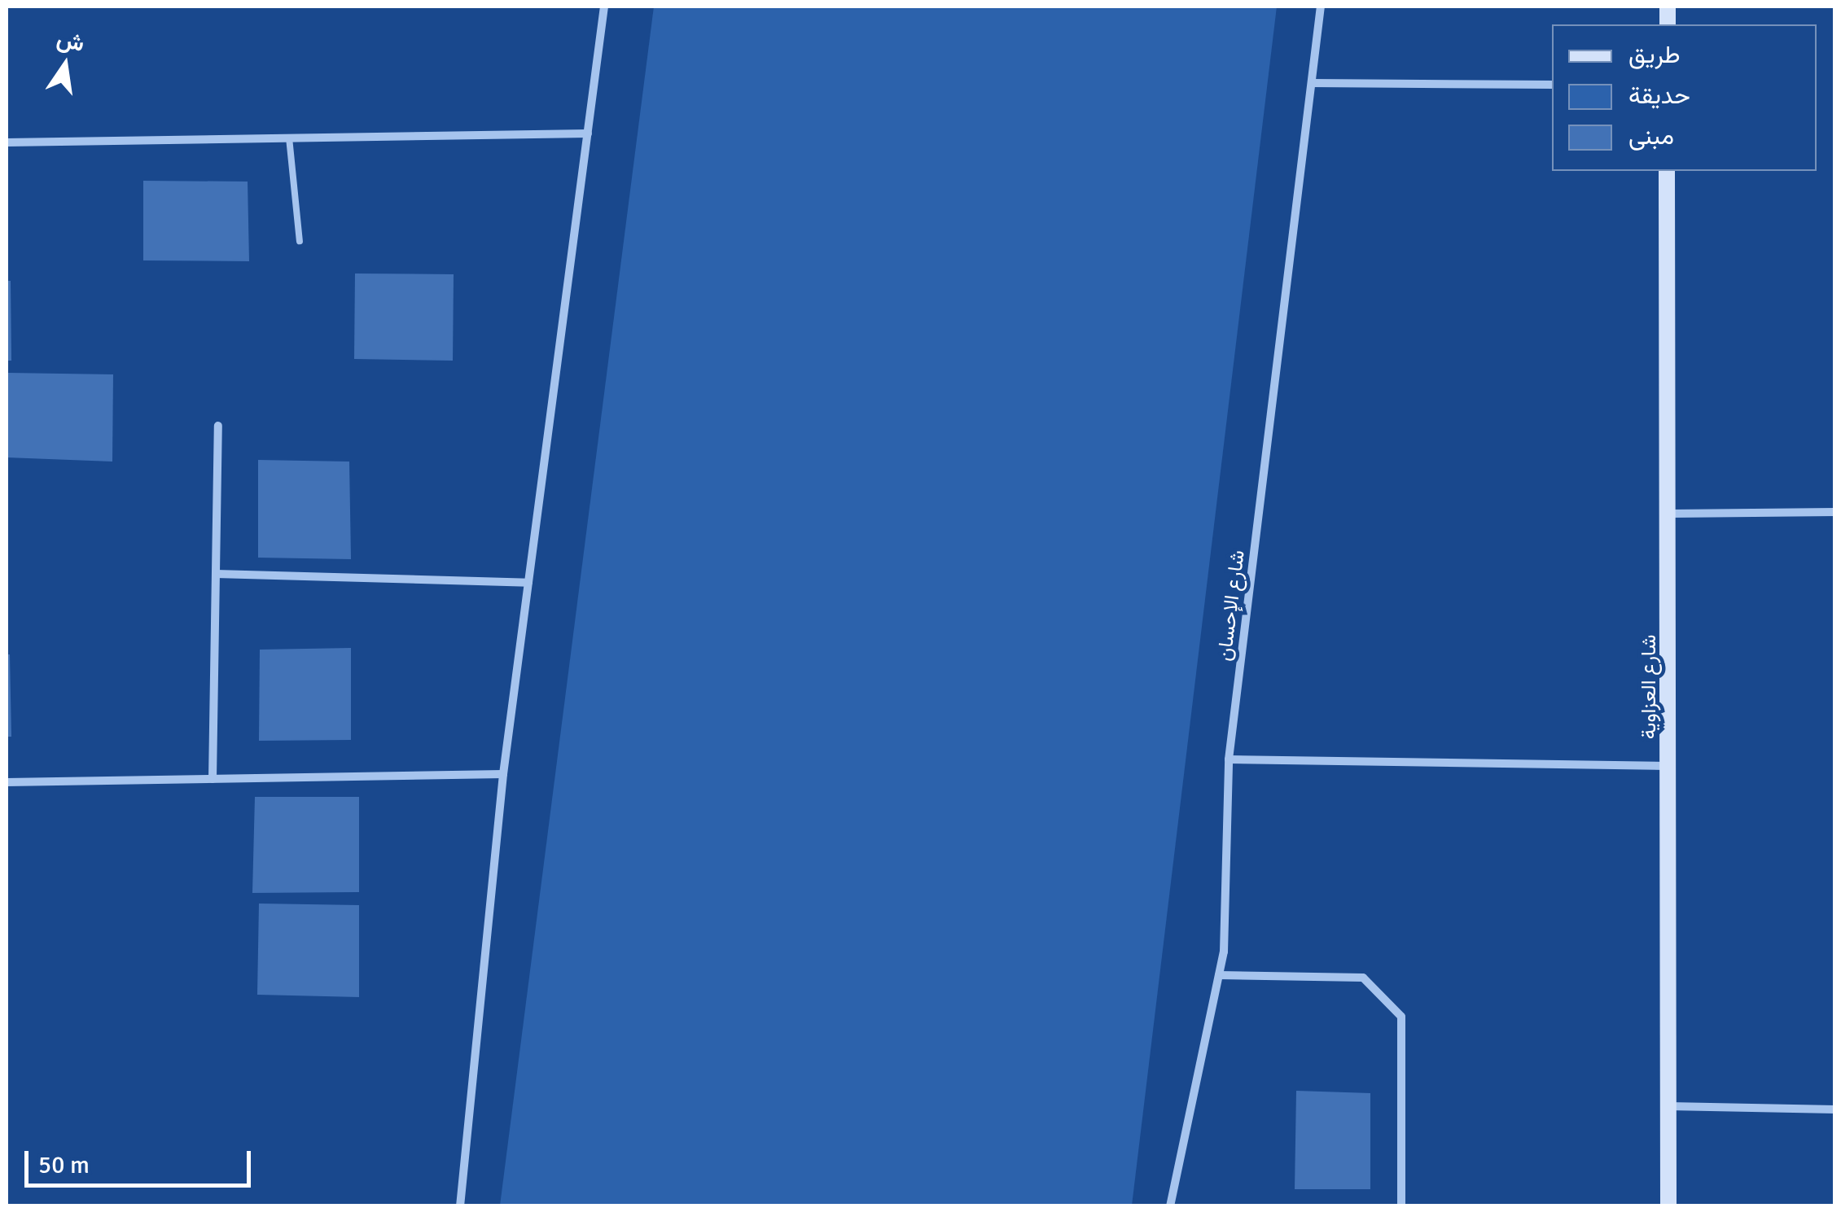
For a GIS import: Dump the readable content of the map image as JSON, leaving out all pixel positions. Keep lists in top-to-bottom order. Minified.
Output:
{"streets":{"street":["شارع الإحسان","شارع العزاوية"]},"legend":["طريق","حديقة","مبنى"],"scale_bar":"50 m","north":"top"}
